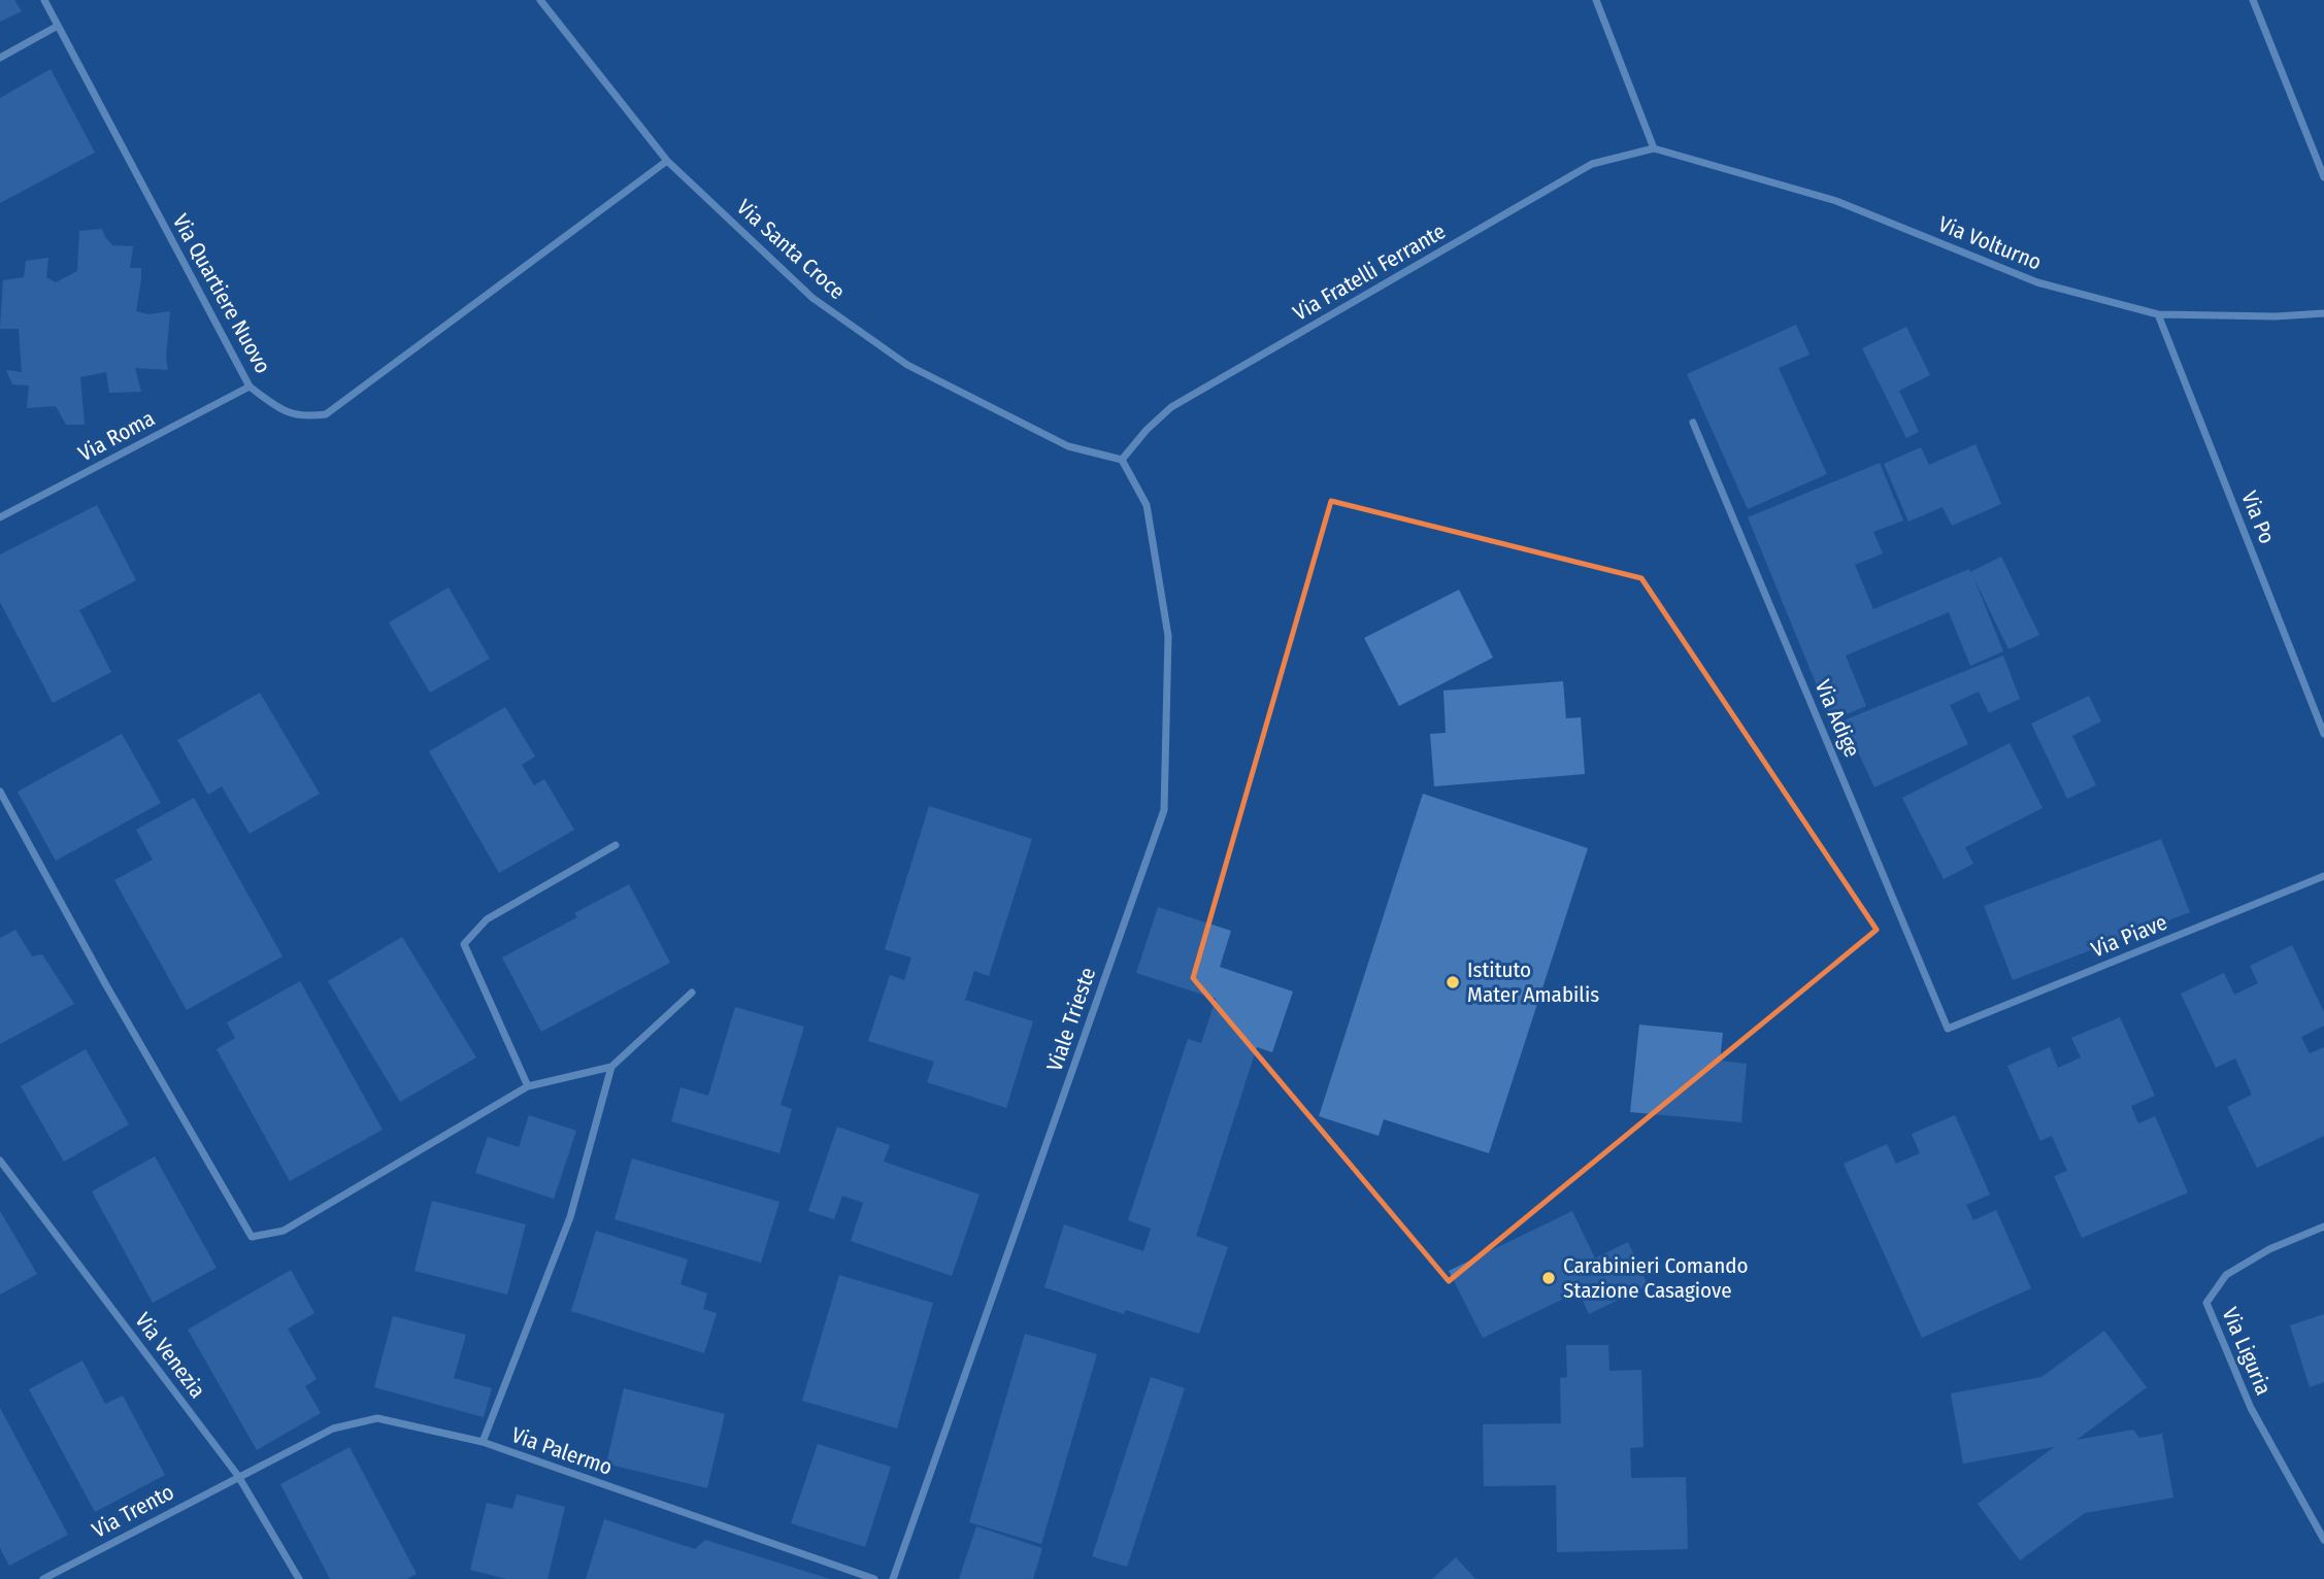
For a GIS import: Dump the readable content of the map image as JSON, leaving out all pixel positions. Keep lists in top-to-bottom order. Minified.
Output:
{"streets":{"street":["Via Volturno","Via Santa Croce","Via Fratelli Ferrante","Via Quartiere Nuovo","Via Roma","Via Po","Via Adige","Via Piave","Viale Trieste","Via Liguria","Via Venezia","Via Palermo","Via Trento"]},"crossings":[["Via Volturno","Via Fratelli Ferrante"],["Via Volturno","Via Po"],["Via Santa Croce","Via Fratelli Ferrante"],["Via Santa Croce","Via Quartiere Nuovo"],["Via Santa Croce","Viale Trieste"],["Via Fratelli Ferrante","Viale Trieste"],["Via Quartiere Nuovo","Via Roma"],["Via Adige","Via Piave"],["Via Venezia","Via Palermo"],["Via Venezia","Via Trento"],["Via Palermo","Via Trento"]],"places":["Istituto Mater Amabilis","Carabinieri Comando Stazione Casagiove"]}
